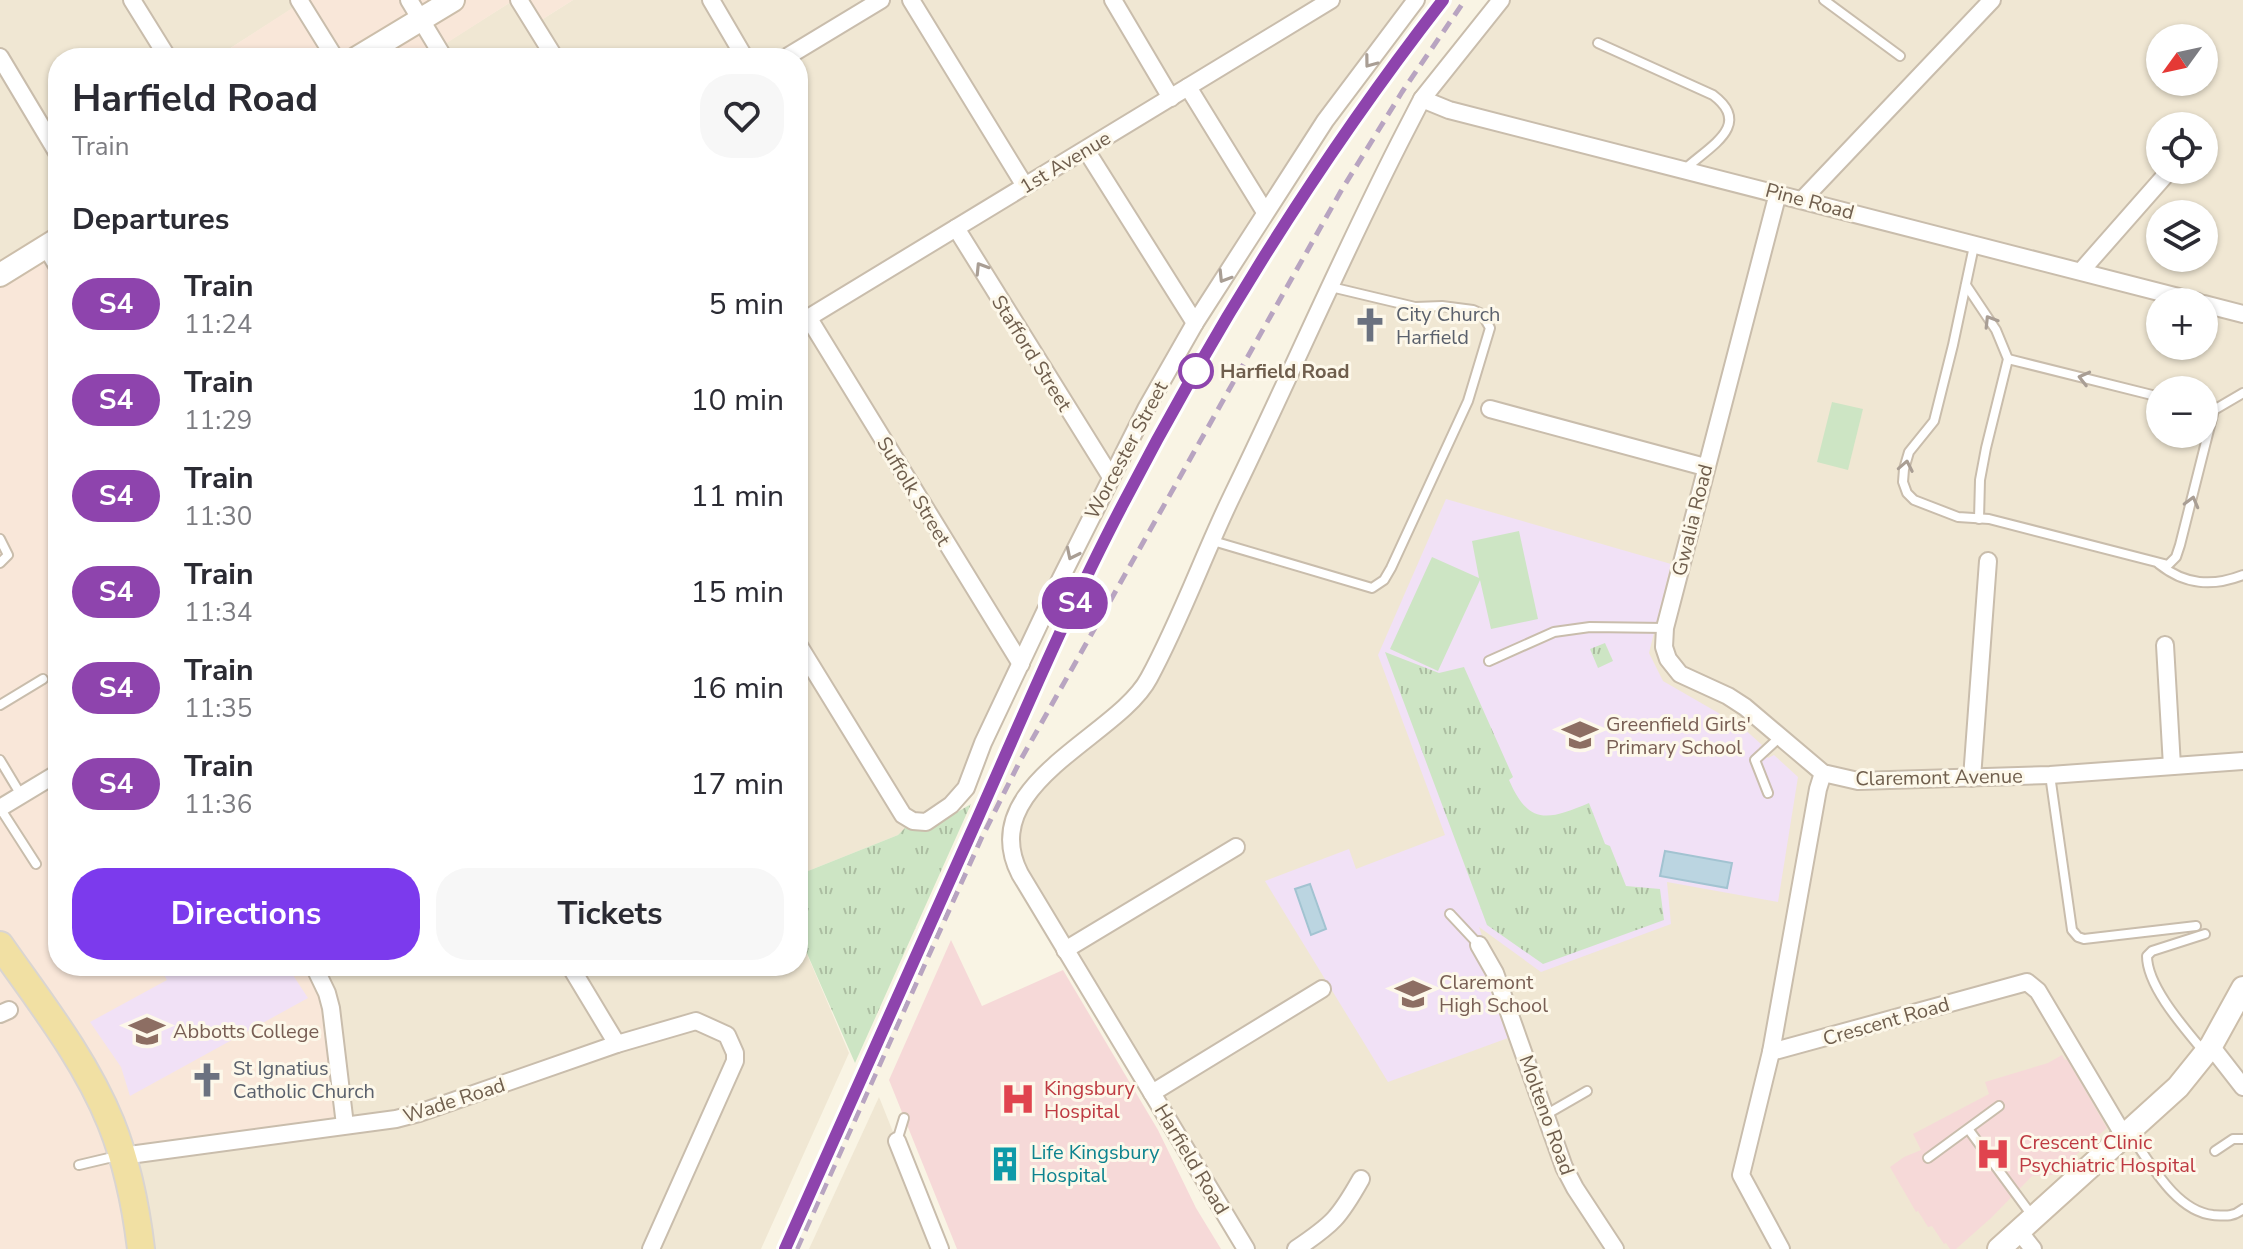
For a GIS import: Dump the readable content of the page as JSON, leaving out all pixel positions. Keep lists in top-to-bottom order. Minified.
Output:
{"streets":{"street":["1st Avenue","Pine Road","Stafford Street","Worcester Street","Suffolk Street","Gwalia Road","Claremont Avenue","Crescent Road","Wade Road","Molteno Road","Harfield Road"]},"crossings":[["1st Avenue","Stafford Street"],["Pine Road","Gwalia Road"],["Pine Road","Harfield Road"],["Stafford Street","Worcester Street"],["Worcester Street","Suffolk Street"],["Gwalia Road","Claremont Avenue"]],"one_way":["Stafford Street","Worcester Street"],"places":{"church":["City Church Harfield","St Ignatius Catholic Church"],"other":["Harfield Road"],"school or university":["Greenfield Girls' Primary School","Claremont High School","Abbotts College"],"hospital":["Kingsbury Hospital","Crescent Clinic Psychiatric Hospital"],"building":["Life Kingsbury Hospital"]},"north":"bottom left","page":{"on_map":"S4","map_buttons":["+","−"],"heading":[["Harfield Road","Train"],"Departures"],"list":[{"mark":"S4","name":"Train","note":"11:24","value":"5 min"},{"mark":"S4","name":"Train","note":"11:29","value":"10 min"},{"mark":"S4","name":"Train","note":"11:30","value":"11 min"},{"mark":"S4","name":"Train","note":"11:34","value":"15 min"},{"mark":"S4","name":"Train","note":"11:35","value":"16 min"},{"mark":"S4","name":"Train","note":"11:36","value":"17 min"}],"buttons":["Directions","Tickets"]}}
